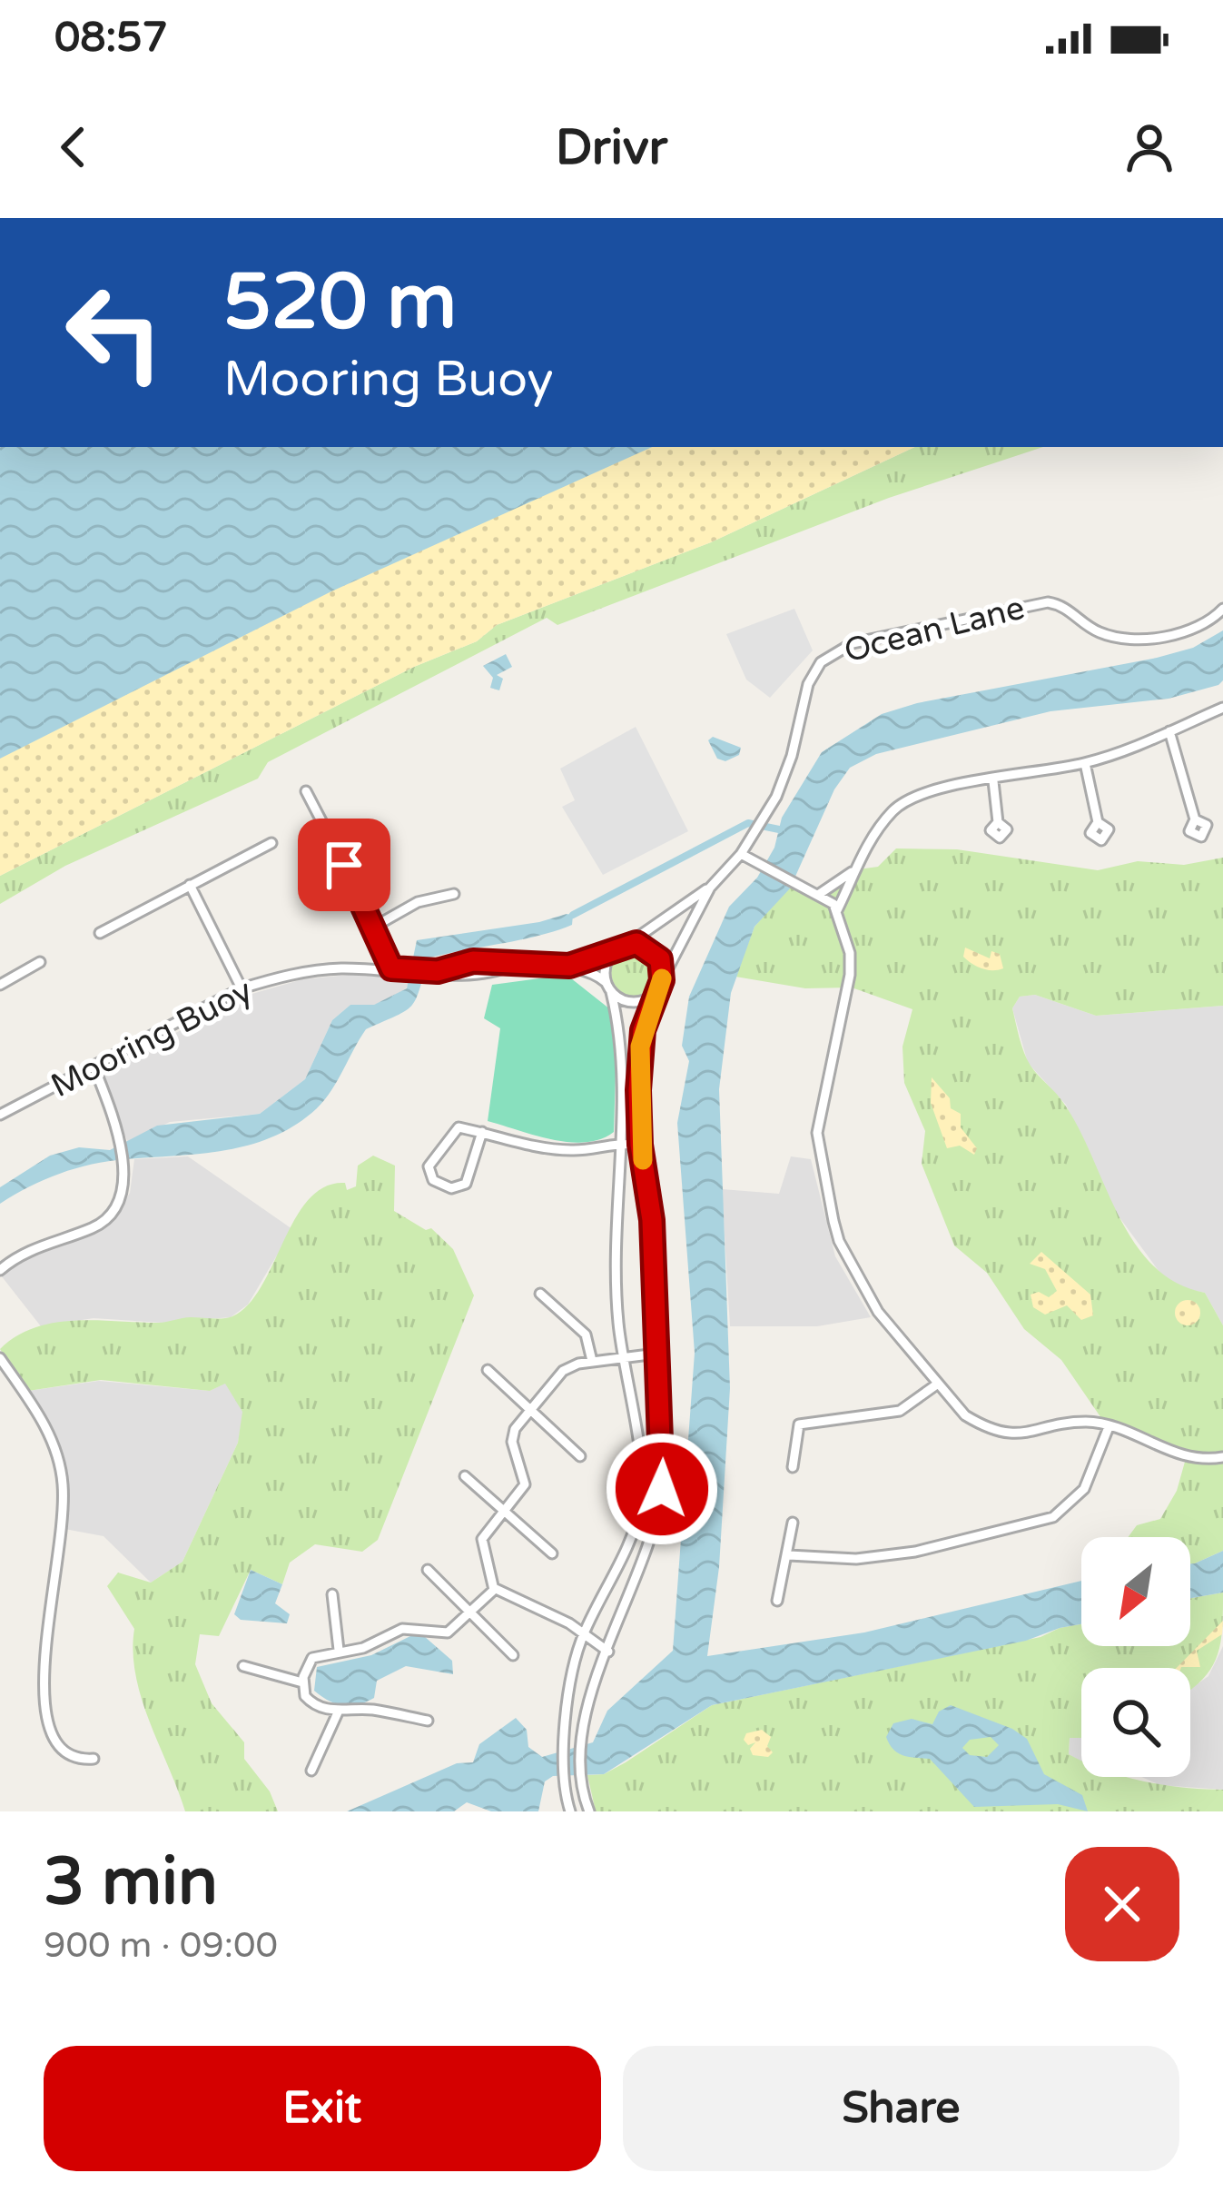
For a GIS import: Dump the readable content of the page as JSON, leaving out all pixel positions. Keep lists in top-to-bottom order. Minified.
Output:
{"streets":{"street":["Ocean Lane","Mooring Buoy"]},"crossings":[["Ocean Lane","Mooring Buoy"]],"north":"bottom left","page":{"status":"08:57","header":"Drivr","turn":["520 m","Mooring Buoy"],"heading":["3 min","900 m · 09:00"],"buttons":["Exit","Share"]}}
